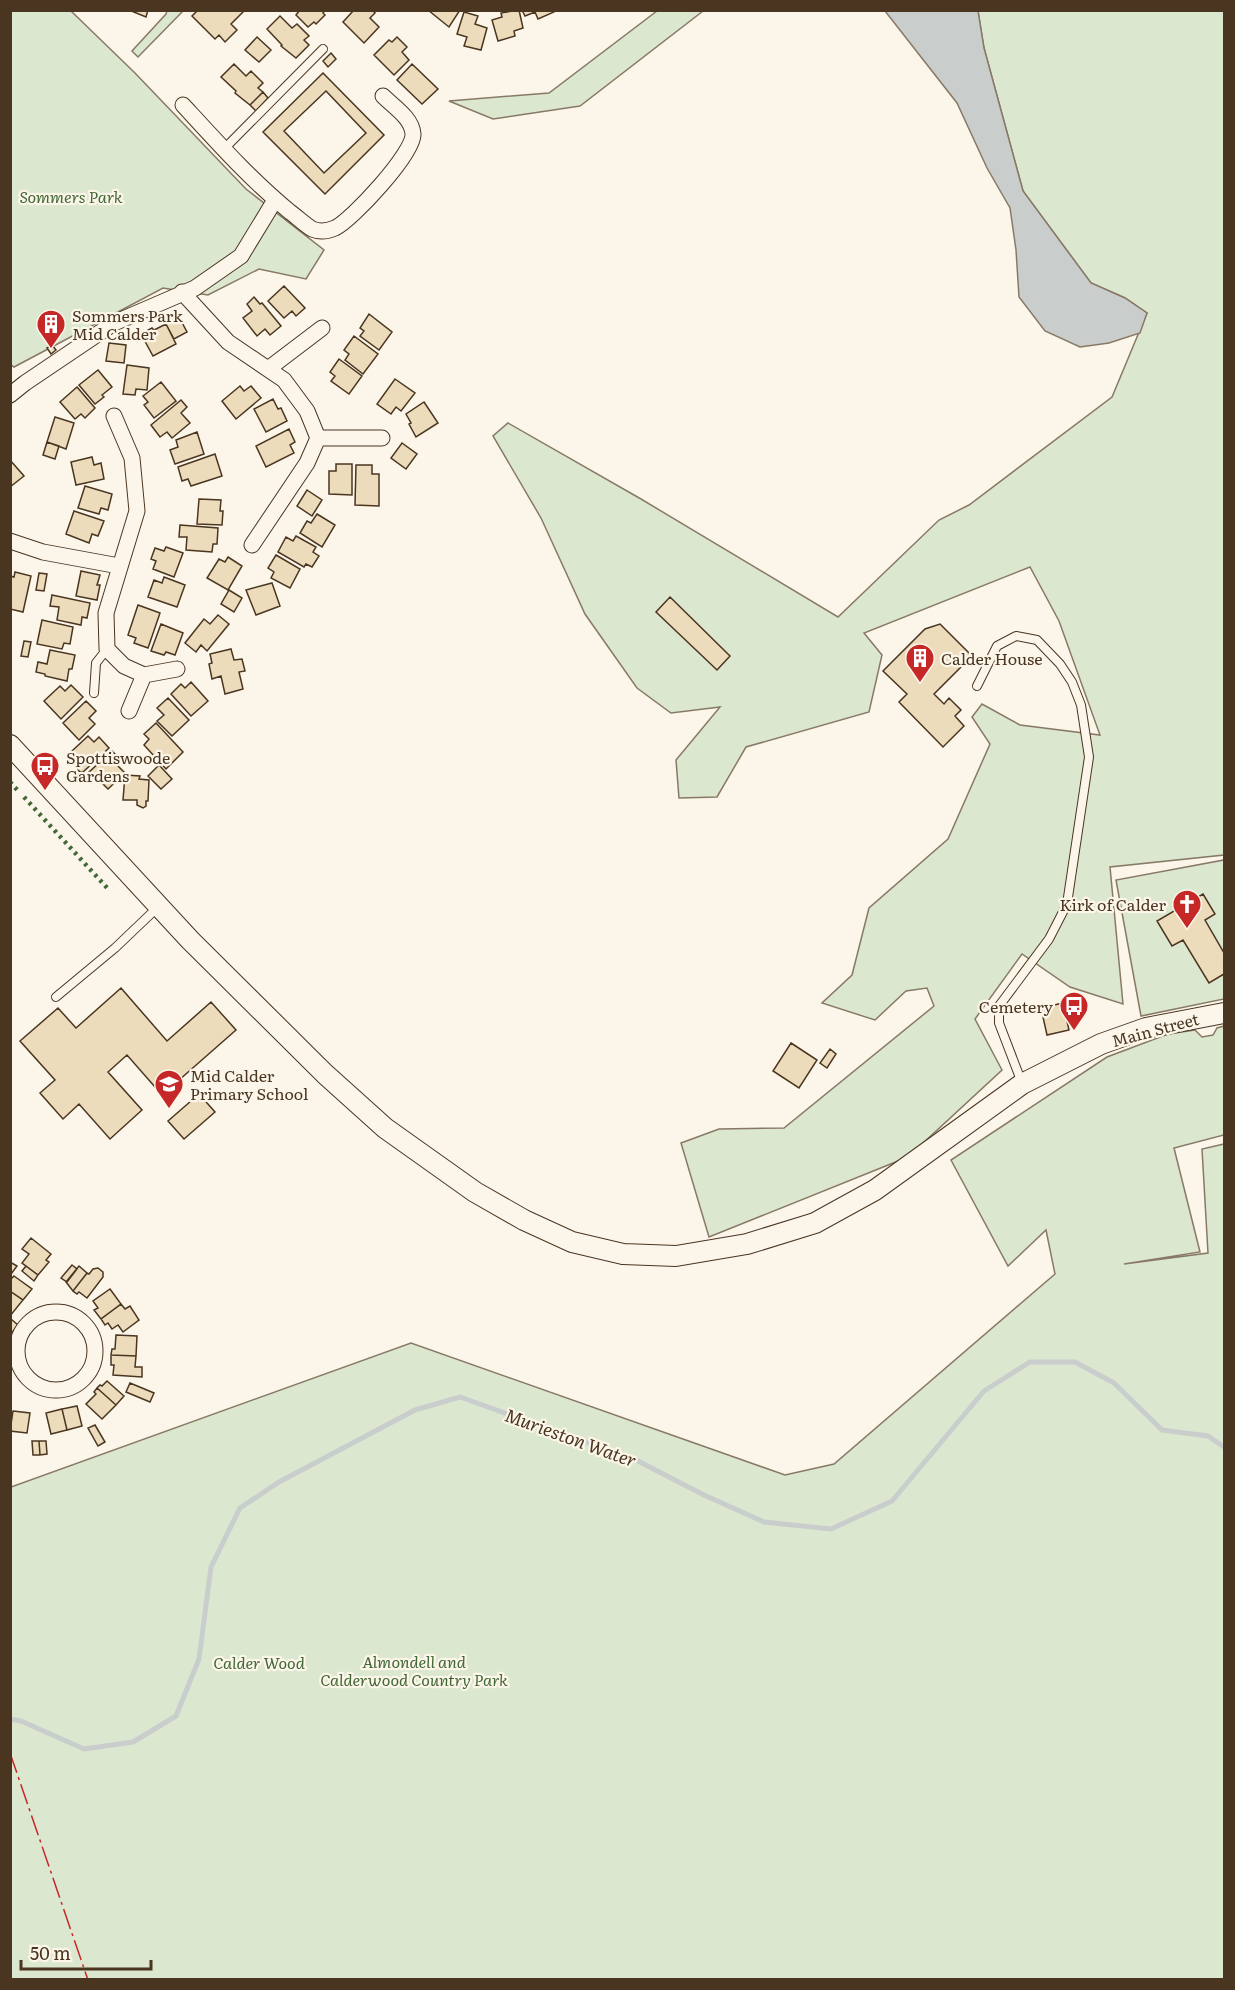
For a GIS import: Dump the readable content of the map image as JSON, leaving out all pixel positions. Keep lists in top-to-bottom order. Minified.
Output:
{"streets":{"street":["Main Street"]},"water":["Murieston Water"],"parks":["Sommers Park","Almondell and Calderwood Country Park","Calder Wood"],"places":{"building":["Sommers Park Mid Calder","Calder House"],"bus stop":["Spottiswoode Gardens","Cemetery"],"church":["Kirk of Calder"],"school or university":["Mid Calder Primary School"]},"scale_bar":"50 m"}
